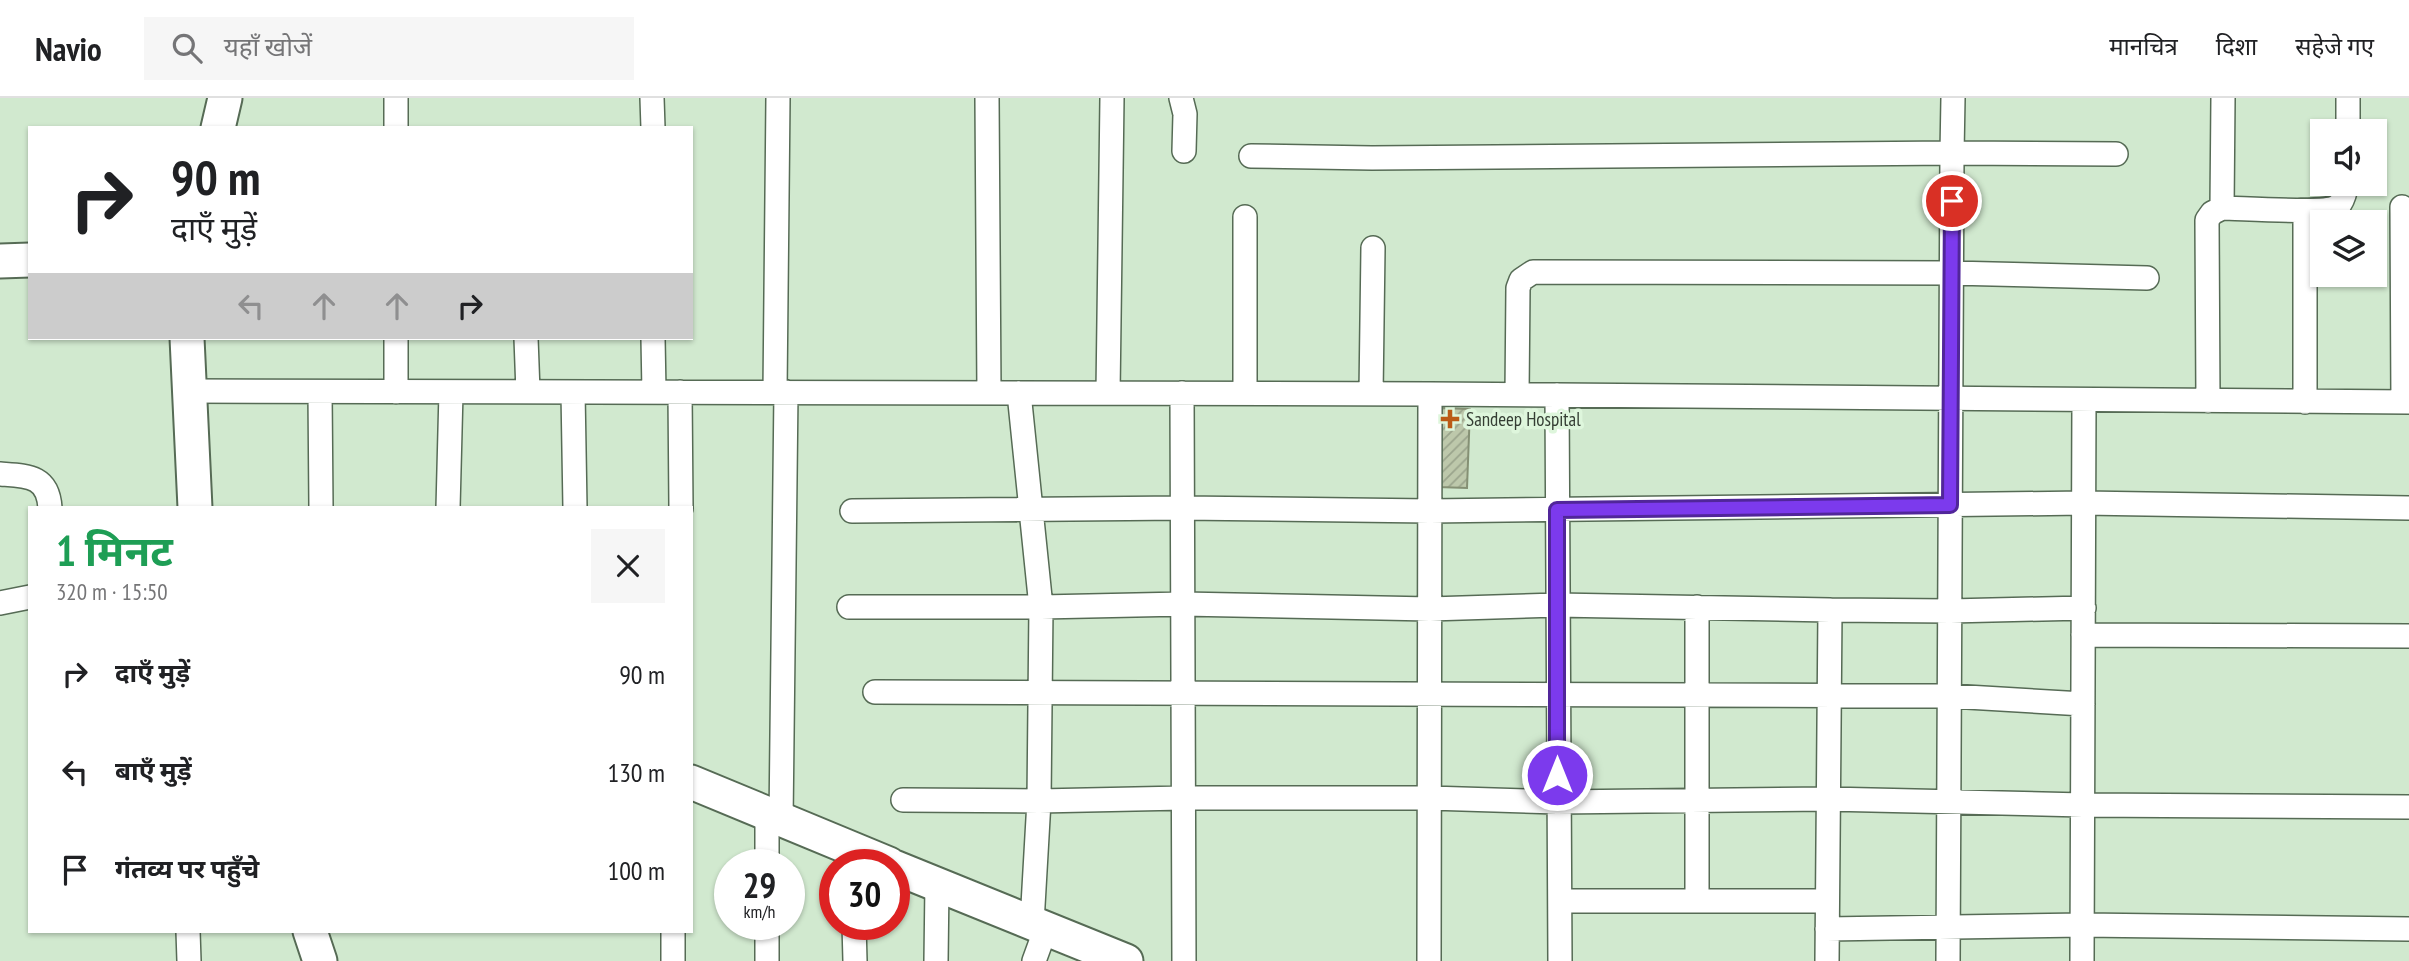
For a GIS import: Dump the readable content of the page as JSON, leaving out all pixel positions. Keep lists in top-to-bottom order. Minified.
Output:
{"places":{"health":["Sandeep Hospital"]},"page":{"header":"Navio","search":"यहाँ खोजें","nav":["मानचित्र","दिशा","सहेजे गए"],"turn":["90 m","दाएँ मुड़ें"],"heading":["1 मिनट","320 m · 15:50"],"list":[{"name":"दाएँ मुड़ें","value":"90 m"},{"name":"बाएँ मुड़ें","value":"130 m"},{"name":"गंतव्य पर पहुँचे","value":"100 m"}],"speed":"29 km/h","limit":"30"}}
